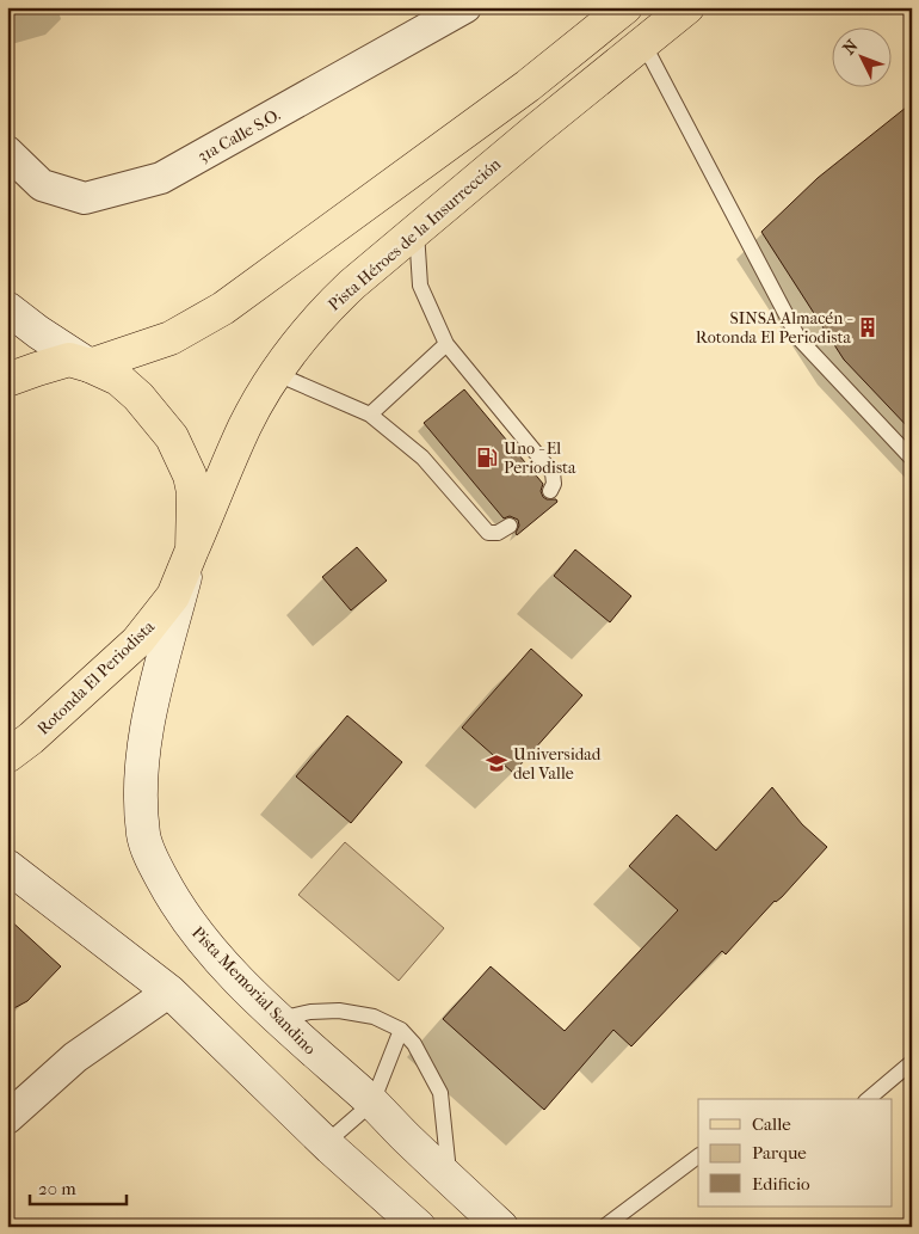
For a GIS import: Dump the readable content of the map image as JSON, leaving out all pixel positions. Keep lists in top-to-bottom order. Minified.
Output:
{"streets":{"main road":["Pista Héroes de la Insurrección","Rotonda El Periodista","Pista Memorial Sandino"],"street":["31a Calle S.O."]},"crossings":[["Pista Héroes de la Insurrección","Rotonda El Periodista"],["Pista Héroes de la Insurrección","Pista Memorial Sandino"],["Rotonda El Periodista","Pista Memorial Sandino"]],"places":{"building":["SINSA Almacén - Rotonda El Periodista"],"fuel station":["Uno - El Periodista"],"school or university":["Universidad del Valle"]},"legend":["Calle","Parque","Edificio"],"scale_bar":"20 m","north":"top left"}
